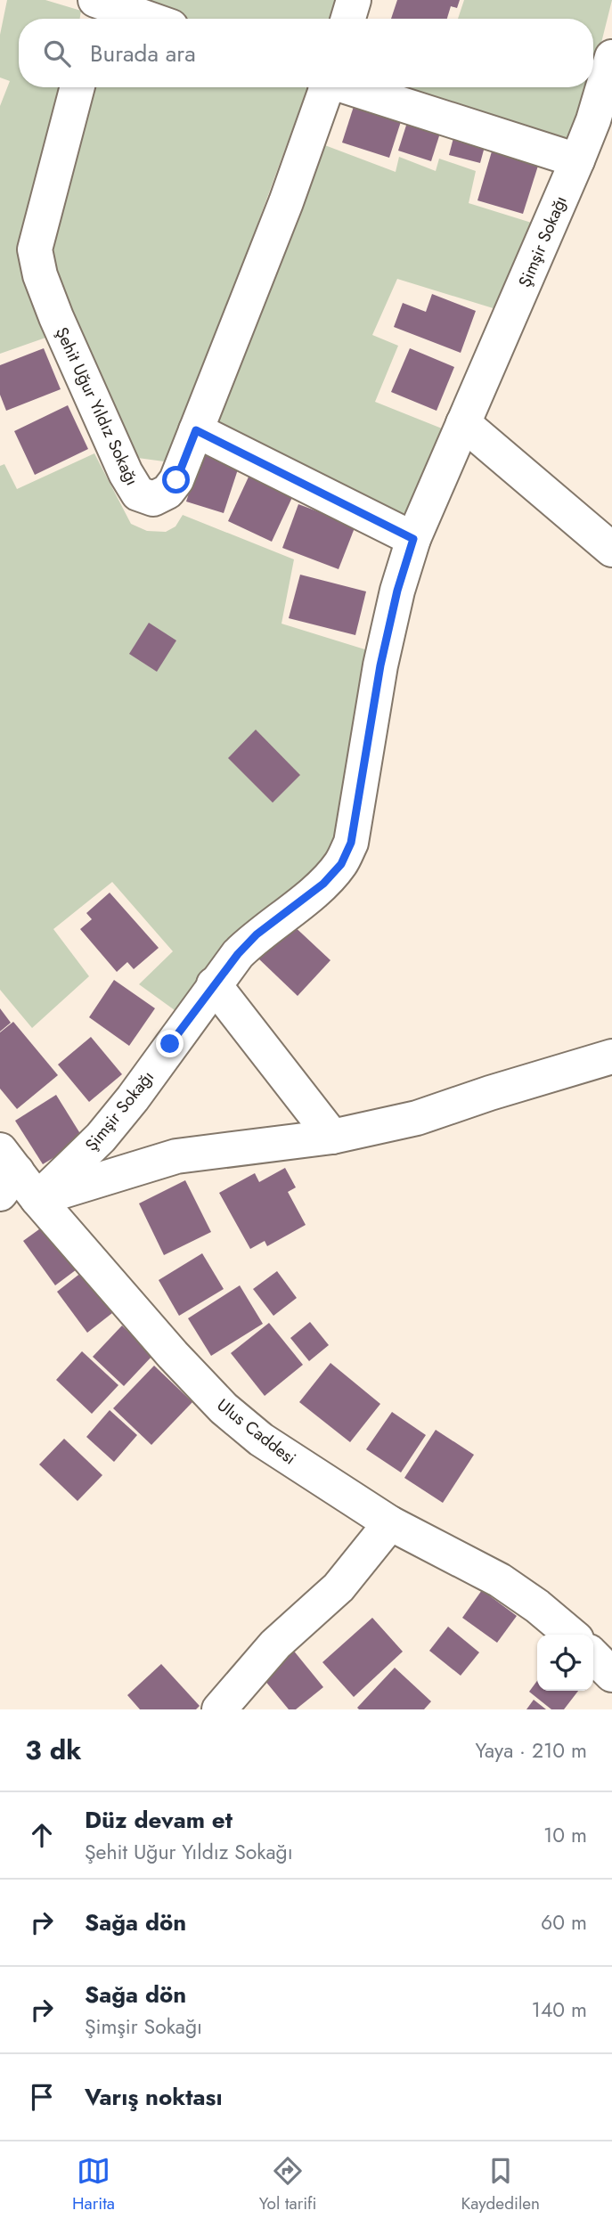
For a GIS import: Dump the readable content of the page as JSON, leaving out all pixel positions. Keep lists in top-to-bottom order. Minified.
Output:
{"streets":{"street":["Şimşir Sokağı","Şehit Uğur Yıldız Sokağı","Ulus Caddesi"]},"crossings":[["Şimşir Sokağı","Şehit Uğur Yıldız Sokağı"],["Şimşir Sokağı","Ulus Caddesi"]],"page":{"search":"Burada ara","heading":["3 dk","Yaya · 210 m"],"list":[["Düz devam et","Şehit Uğur Yıldız Sokağı","10 m"],["Sağa dön","60 m"],["Sağa dön","Şimşir Sokağı","140 m"],"Varış noktası"],"nav":["Harita","Yol tarifi","Kaydedilen"]}}
